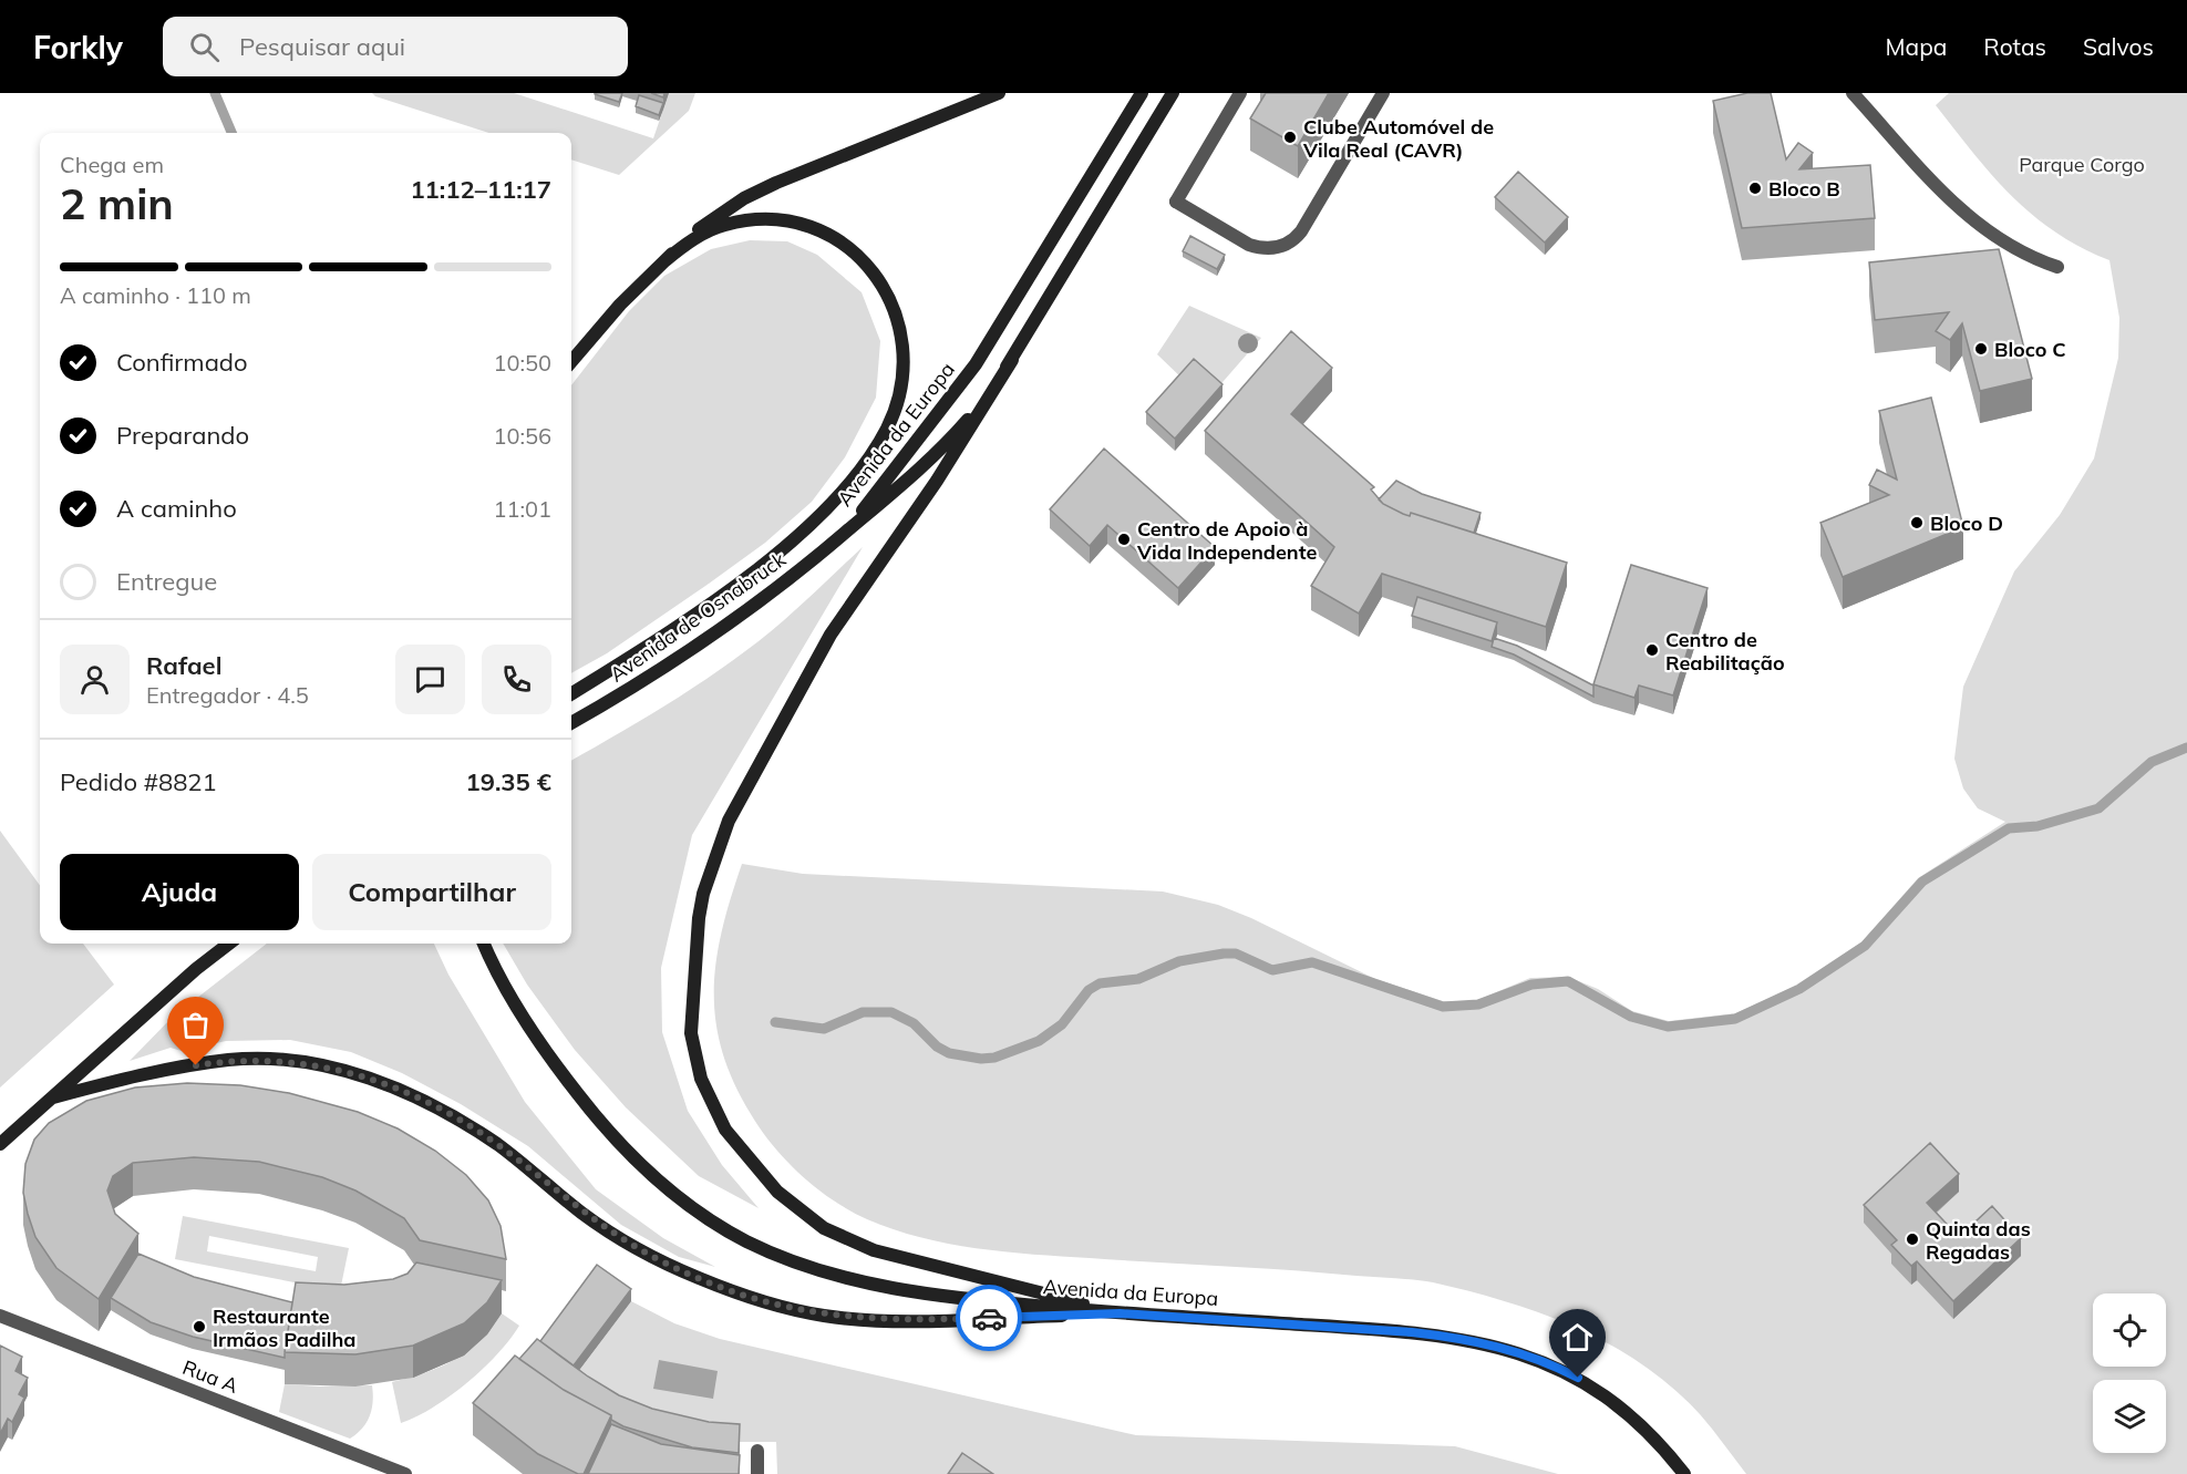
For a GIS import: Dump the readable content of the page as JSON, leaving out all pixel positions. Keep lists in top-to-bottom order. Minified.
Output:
{"streets":{"main road":["Avenida da Europa","Avenida de Osnabruck"],"street":["Rua A"]},"crossings":[["Avenida da Europa","Avenida de Osnabruck"]],"parks":["Parque Corgo"],"places":["Clube Automóvel de Vila Real (CAVR)","Bloco B","Bloco C","Bloco D","Centro de Apoio à Vida Independente","Centro de Reabilitação","Quinta das Regadas","Restaurante Irmãos Padilha"],"page":{"header":"Forkly","search":"Pesquisar aqui","nav":["Mapa","Rotas","Salvos"],"heading":["2 min","Chega em","11:12–11:17"],"panel":["Rafael","Entregador · 4.5","Pedido #8821","19.35 €"],"bar":"A caminho · 110 m","list":[["Confirmado","10:50"],["Preparando","10:56"],["A caminho","11:01"],"Entregue"],"buttons":["Ajuda","Compartilhar"]}}
